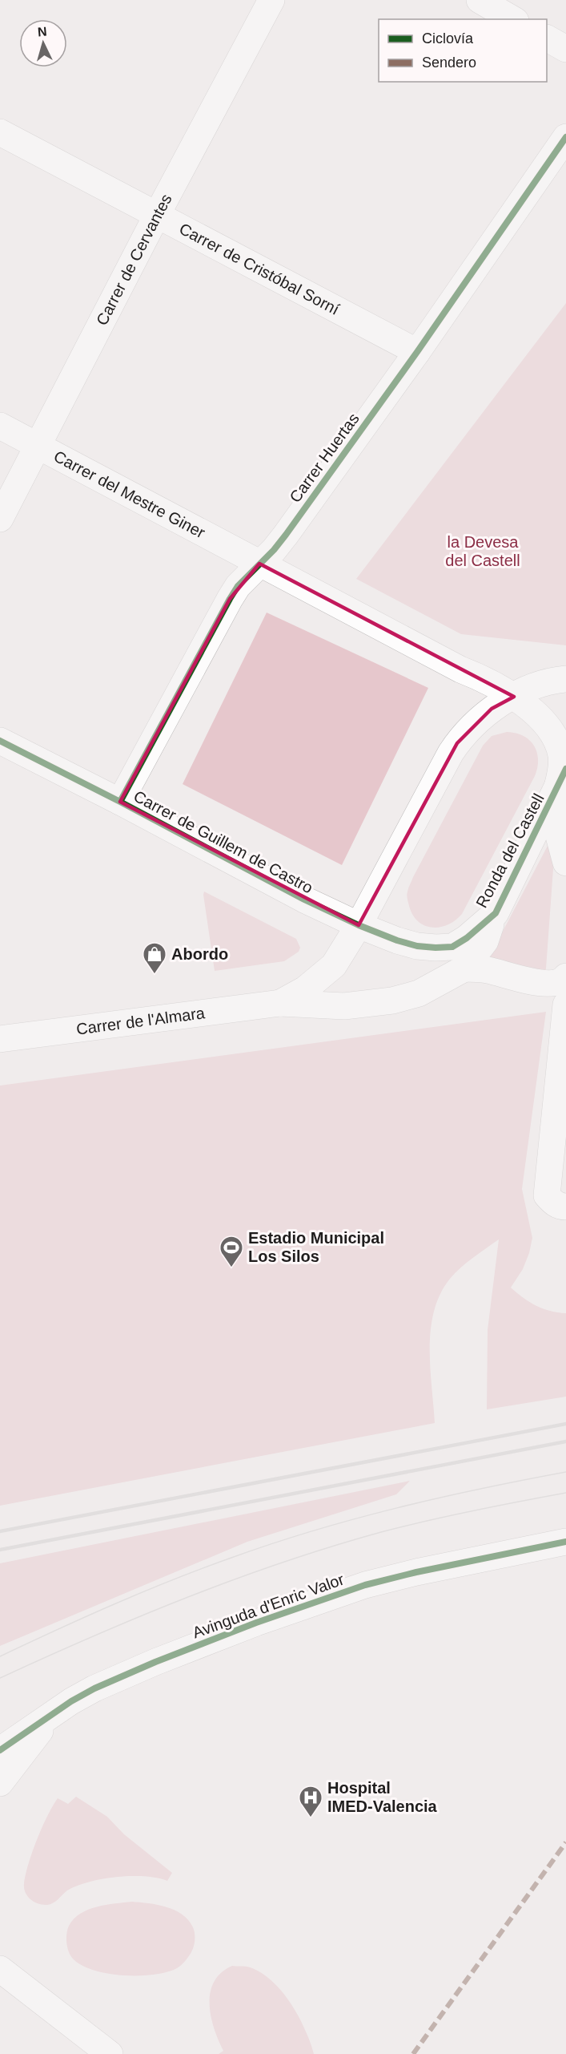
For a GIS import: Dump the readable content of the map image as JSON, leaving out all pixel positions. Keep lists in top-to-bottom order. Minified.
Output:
{"streets":{"street":["Carrer de Cervantes","Carrer de Cristóbal Sorní","Carrer Huertas","Carrer del Mestre Giner","Carrer de Guillem de Castro","Ronda del Castell","Carrer de l'Almara","Avinguda d'Enric Valor"]},"crossings":[["Carrer de Cervantes","Carrer de Cristóbal Sorní"],["Carrer de Cervantes","Carrer del Mestre Giner"],["Carrer de Cristóbal Sorní","Carrer Huertas"],["Carrer Huertas","Carrer del Mestre Giner"],["Carrer Huertas","Carrer de Guillem de Castro"],["Carrer Huertas","Ronda del Castell"],["Carrer del Mestre Giner","Ronda del Castell"],["Carrer de Guillem de Castro","Ronda del Castell"],["Carrer de Guillem de Castro","Carrer de l'Almara"],["Ronda del Castell","Carrer de l'Almara"]],"parks":["la Devesa del Castell"],"places":{"shop":["Abordo"],"sports":["Estadio Municipal Los Silos"],"hospital":["Hospital IMED-Valencia"]},"legend":["Ciclovía","Sendero"],"north":"top"}
